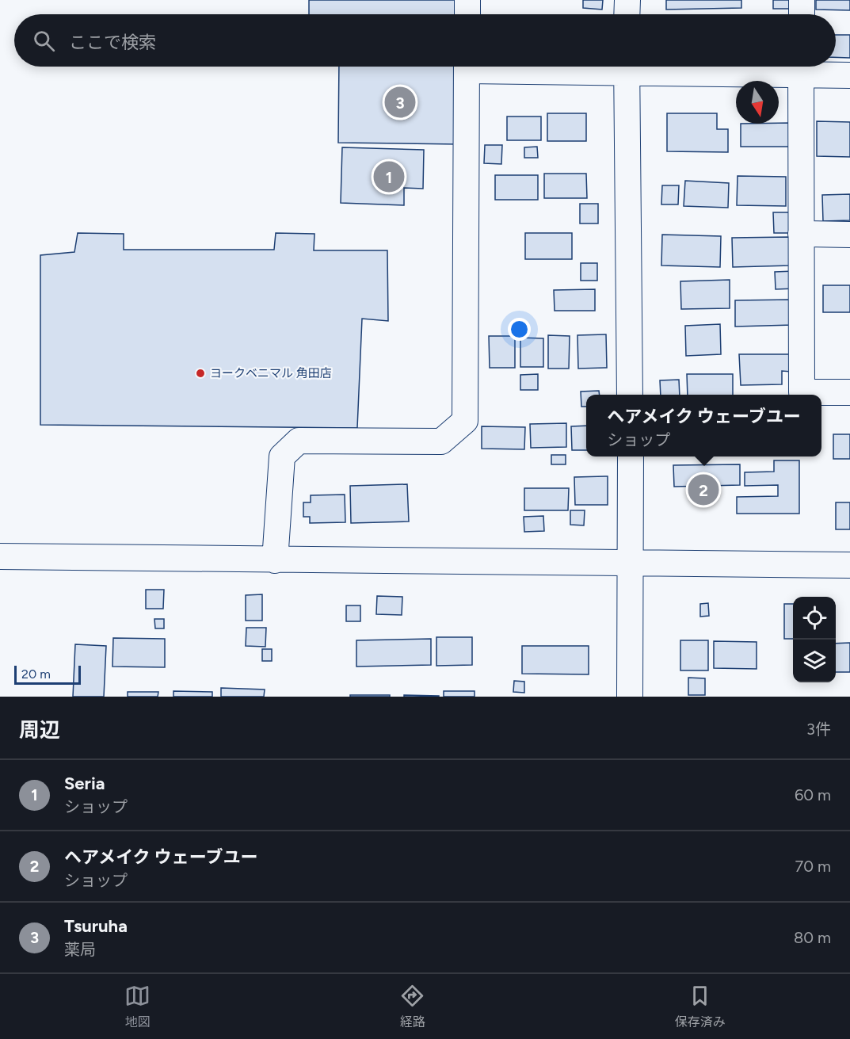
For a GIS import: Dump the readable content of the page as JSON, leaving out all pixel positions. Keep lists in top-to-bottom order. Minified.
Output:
{"places":["ヨークベニマル 角田店"],"scale_bar":"20 m","north":"bottom","page":{"search":"ここで検索","pins":["3","1","2"],"popup":["ヘアメイク ウェーブユー","ショップ"],"scale":"20 m","heading":["周辺","3件"],"list":[{"mark":"1","name":"Seria","note":"ショップ","value":"60 m"},{"mark":"2","name":"ヘアメイク ウェーブユー","note":"ショップ","value":"70 m"},{"mark":"3","name":"Tsuruha","note":"薬局","value":"80 m"}],"nav":["地図","経路","保存済み"]}}
